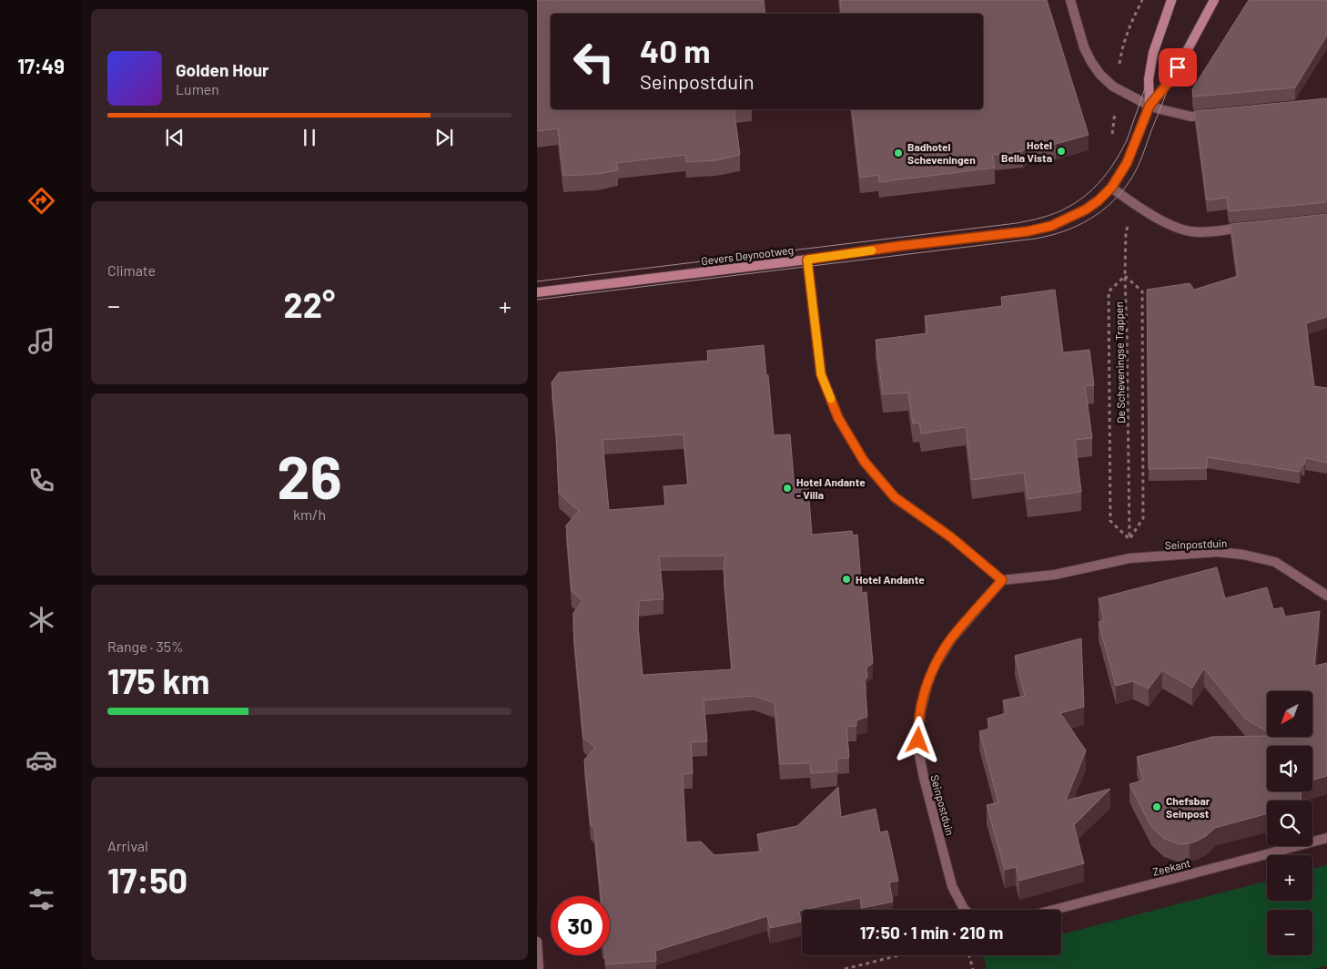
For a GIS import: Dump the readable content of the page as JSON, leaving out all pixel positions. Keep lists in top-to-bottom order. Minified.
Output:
{"streets":{"main road":["Gevers Deynootweg"],"street":["Seinpostduin","Zeekant"],"path":["De Scheveningse Trappen"]},"places":["Hotel Bella Vista","Badhotel Scheveningen","Hotel Andante - Villa","Hotel Andante","Chefsbar Seinpost"],"north":"bottom left","page":{"tabs":"17:49","turn":["40 m","Seinpostduin"],"song":["Golden Hour","Lumen"],"tile":["Climate",["26","km/h"],["Range · 35%","175 km"],["Arrival","17:50"]],"heat":["−","22°","+"],"map_buttons":["+","−"],"limit":"30","trip":"17:50 · 1 min · 210 m"}}
